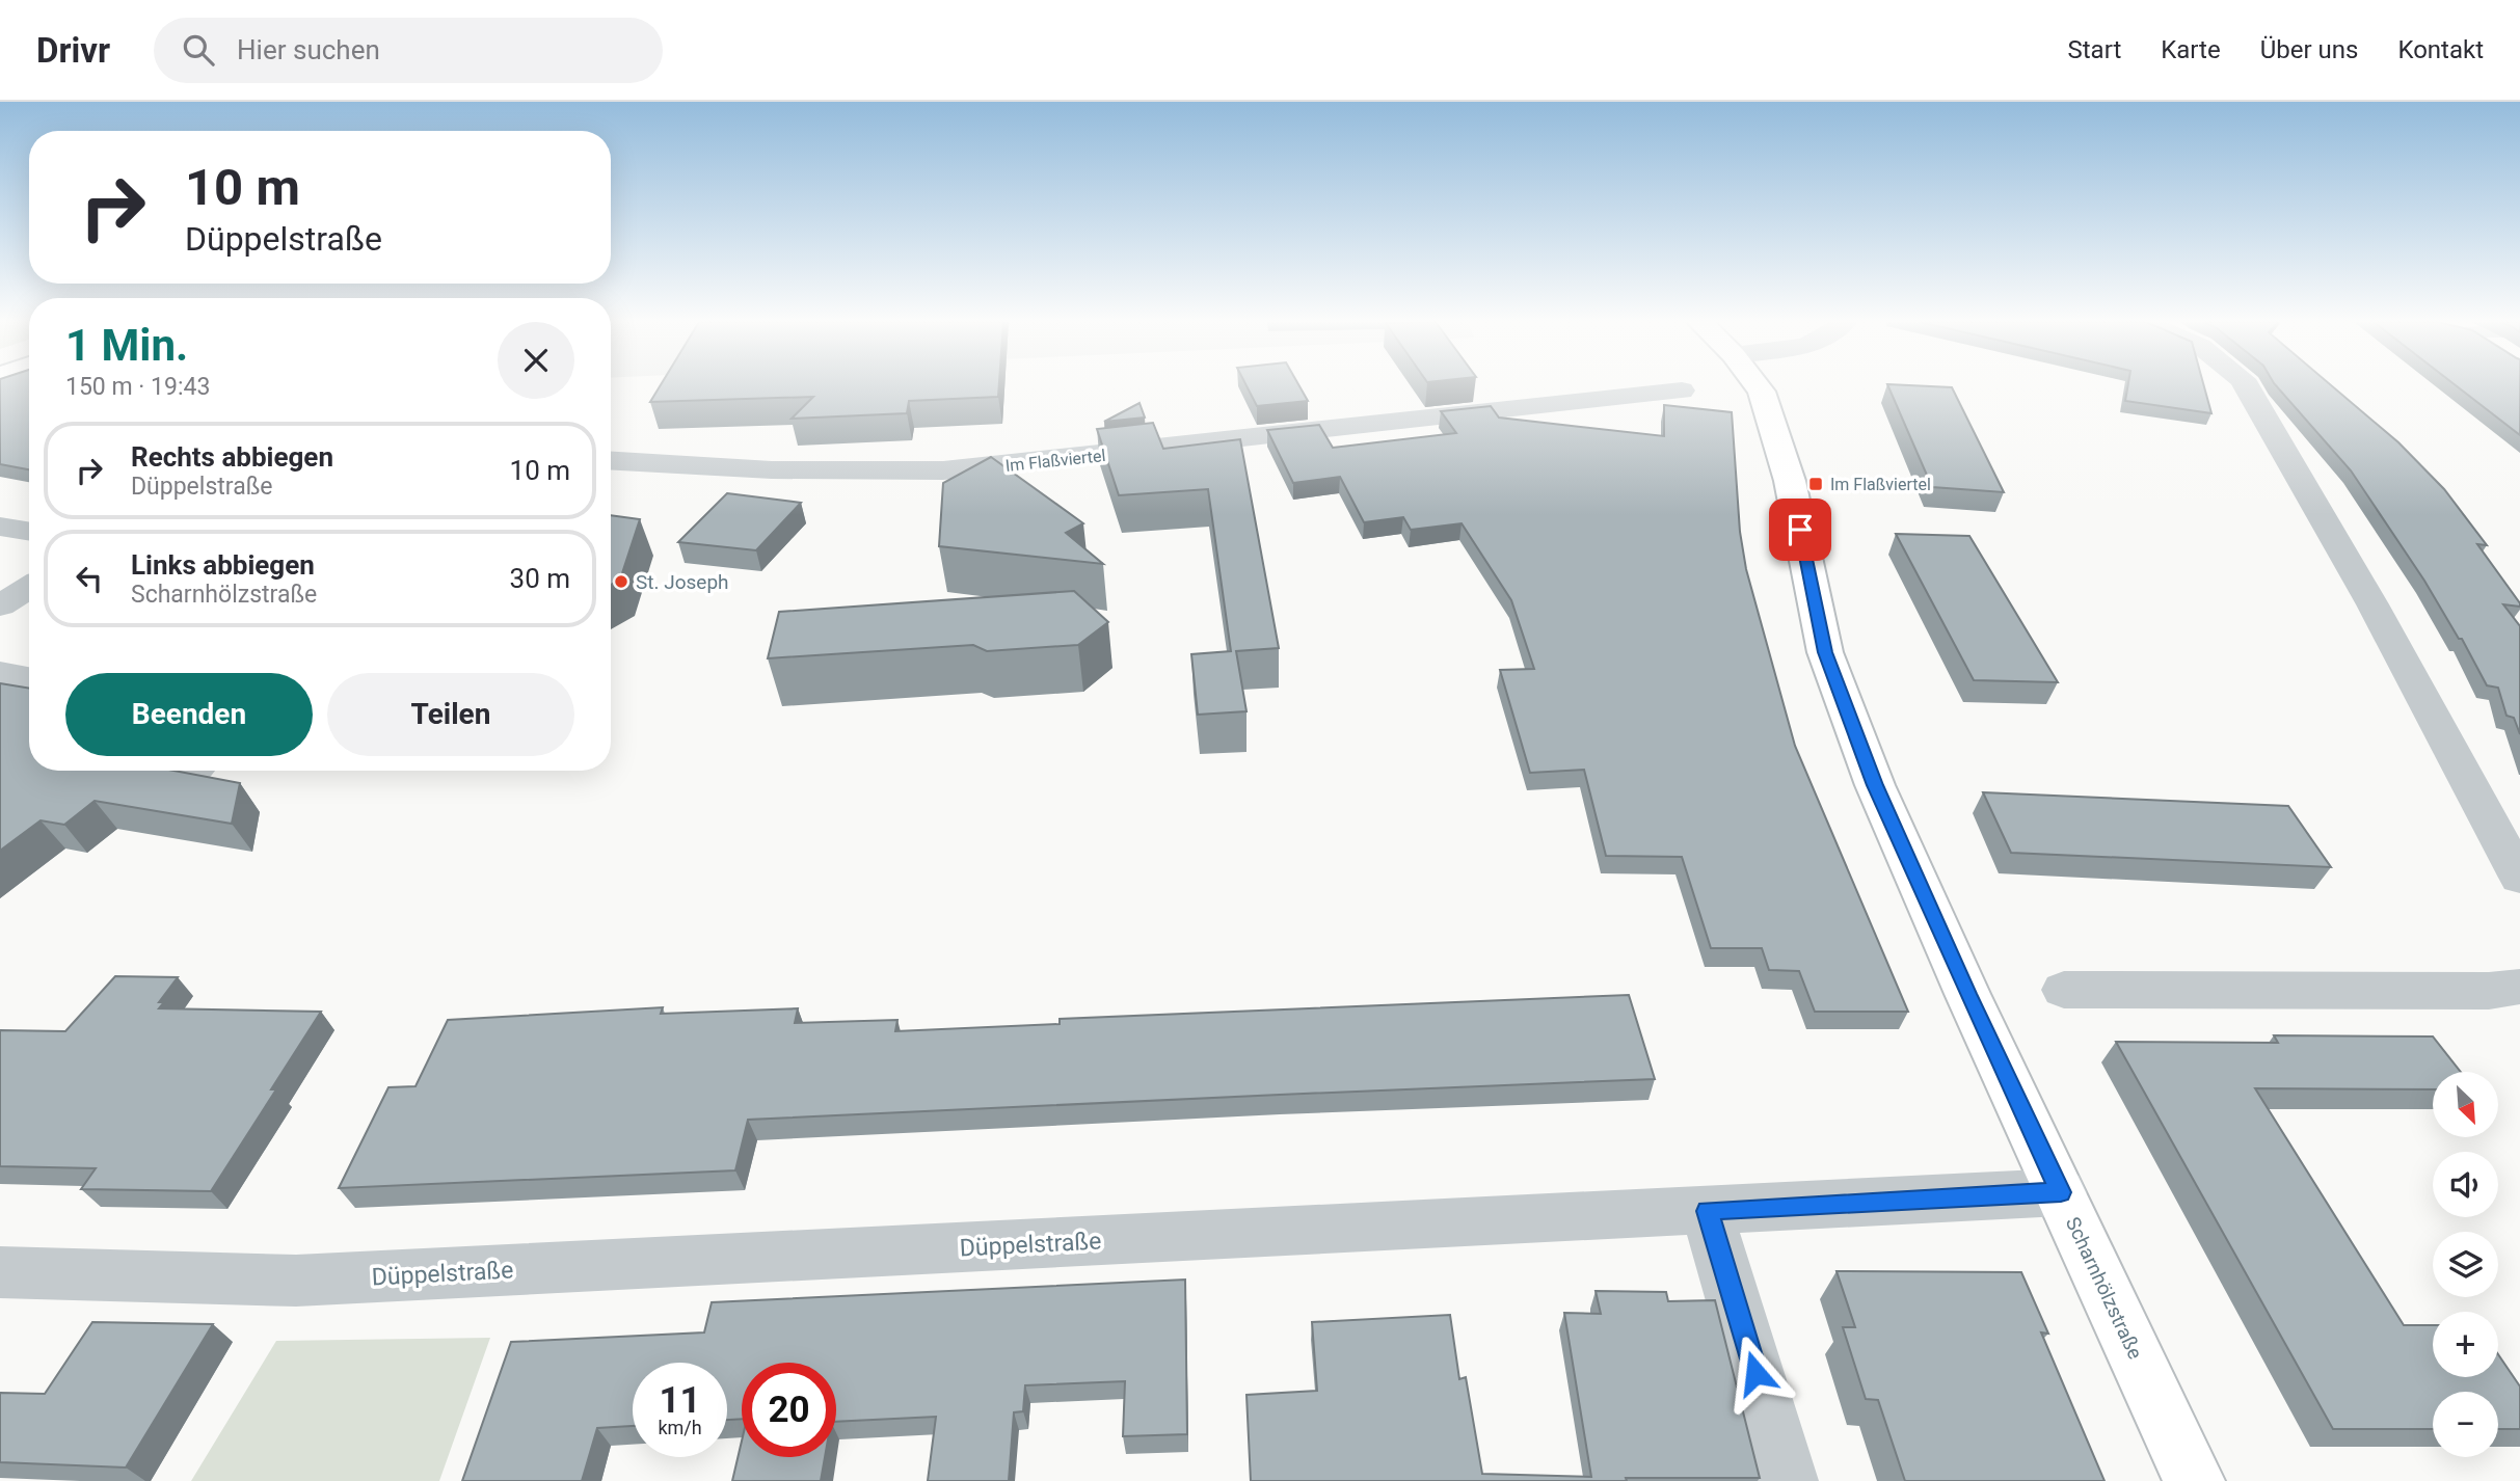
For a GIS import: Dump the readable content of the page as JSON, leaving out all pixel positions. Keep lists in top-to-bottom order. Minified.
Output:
{"streets":{"main road":["Scharnhölzstraße"],"street":["Im Flaßviertel","Düppelstraße"]},"crossings":[["Düppelstraße","Scharnhölzstraße"]],"places":{"transit":["Im Flaßviertel"],"other":["St. Joseph"]},"north":"bottom right","page":{"header":"Drivr","search":"Hier suchen","nav":["Start","Karte","Über uns","Kontakt"],"turn":["10 m","Düppelstraße"],"heading":["1 Min.","150 m · 19:43"],"list":[{"name":"Rechts abbiegen","note":"Düppelstraße","value":"10 m"},{"name":"Links abbiegen","note":"Scharnhölzstraße","value":"30 m"}],"buttons":["Beenden","Teilen"],"map_buttons":["+","−"],"speed":"11 km/h","limit":"20"}}
